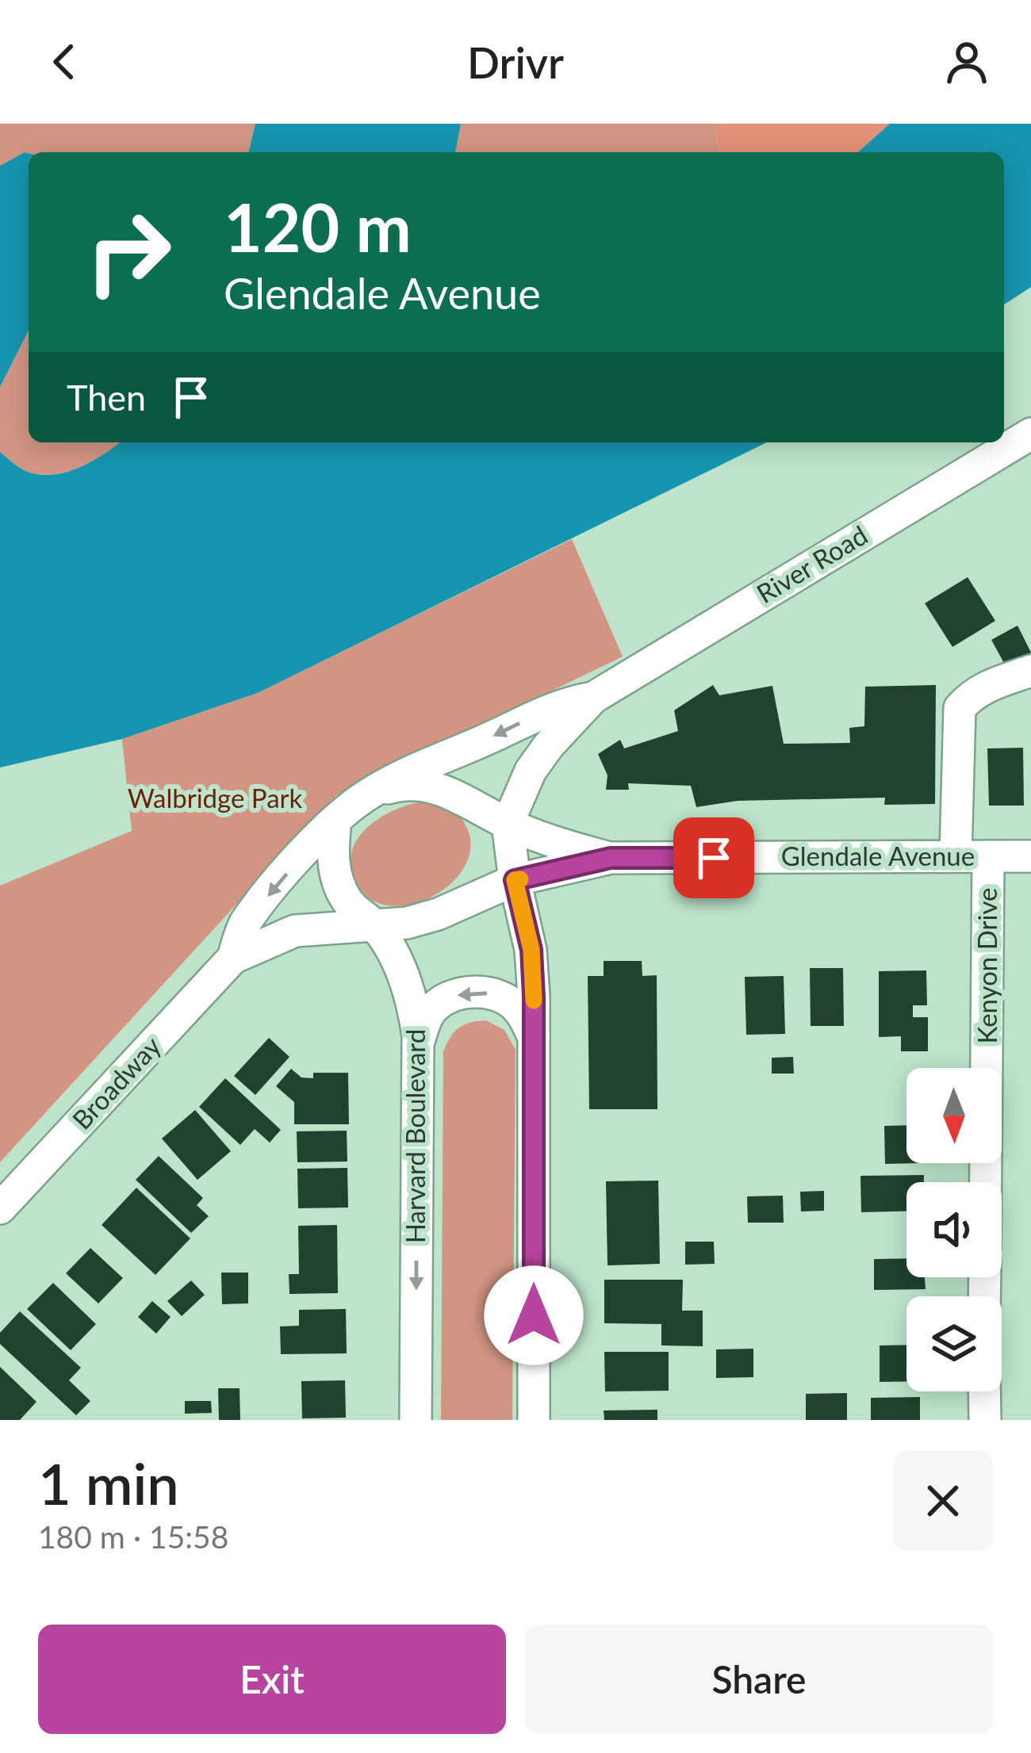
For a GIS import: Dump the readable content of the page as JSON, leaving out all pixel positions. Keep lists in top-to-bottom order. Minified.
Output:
{"streets":{"street":["River Road","Glendale Avenue","Kenyon Drive","Broadway","Harvard Boulevard"]},"crossings":[["River Road","Glendale Avenue"],["River Road","Broadway"],["River Road","Harvard Boulevard"],["Glendale Avenue","Kenyon Drive"],["Glendale Avenue","Broadway"],["Glendale Avenue","Harvard Boulevard"],["Broadway","Harvard Boulevard"]],"parks":["Walbridge Park"],"north":"bottom","page":{"header":"Drivr","turn":["120 m","Glendale Avenue"],"then":"Then","heading":["1 min","180 m · 15:58"],"buttons":["Exit","Share"]}}
